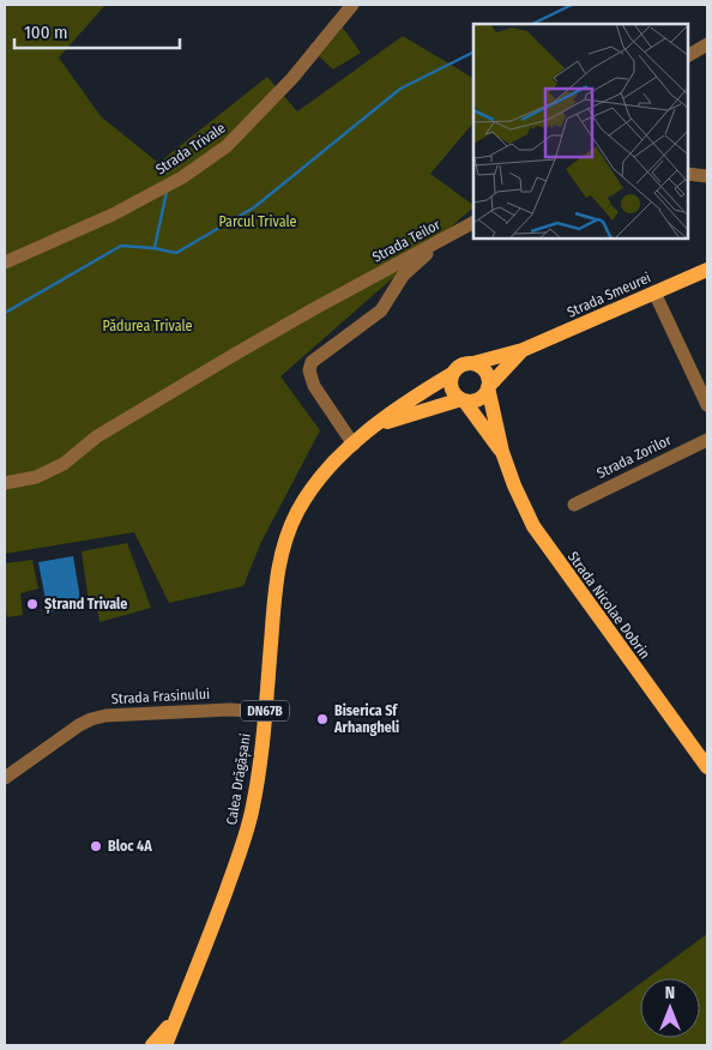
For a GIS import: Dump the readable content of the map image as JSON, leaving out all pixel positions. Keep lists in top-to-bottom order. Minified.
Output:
{"streets":{"main road":["Strada Smeurei","Strada Nicolae Dobrin","DN67B","Calea Drăgășani"],"street":["Strada Trivale","Strada Teilor","Strada Zorilor","Strada Frasinului"]},"crossings":[["Strada Smeurei","Strada Nicolae Dobrin"],["Strada Smeurei","Calea Drăgășani"],["Strada Nicolae Dobrin","Calea Drăgășani"],["Strada Frasinului","Calea Drăgășani"]],"parks":["Parcul Trivale","Pădurea Trivale"],"places":["Ștrand Trivale","Biserica Sf Arhangheli","Bloc 4A"],"scale_bar":"100 m","north":"top"}
